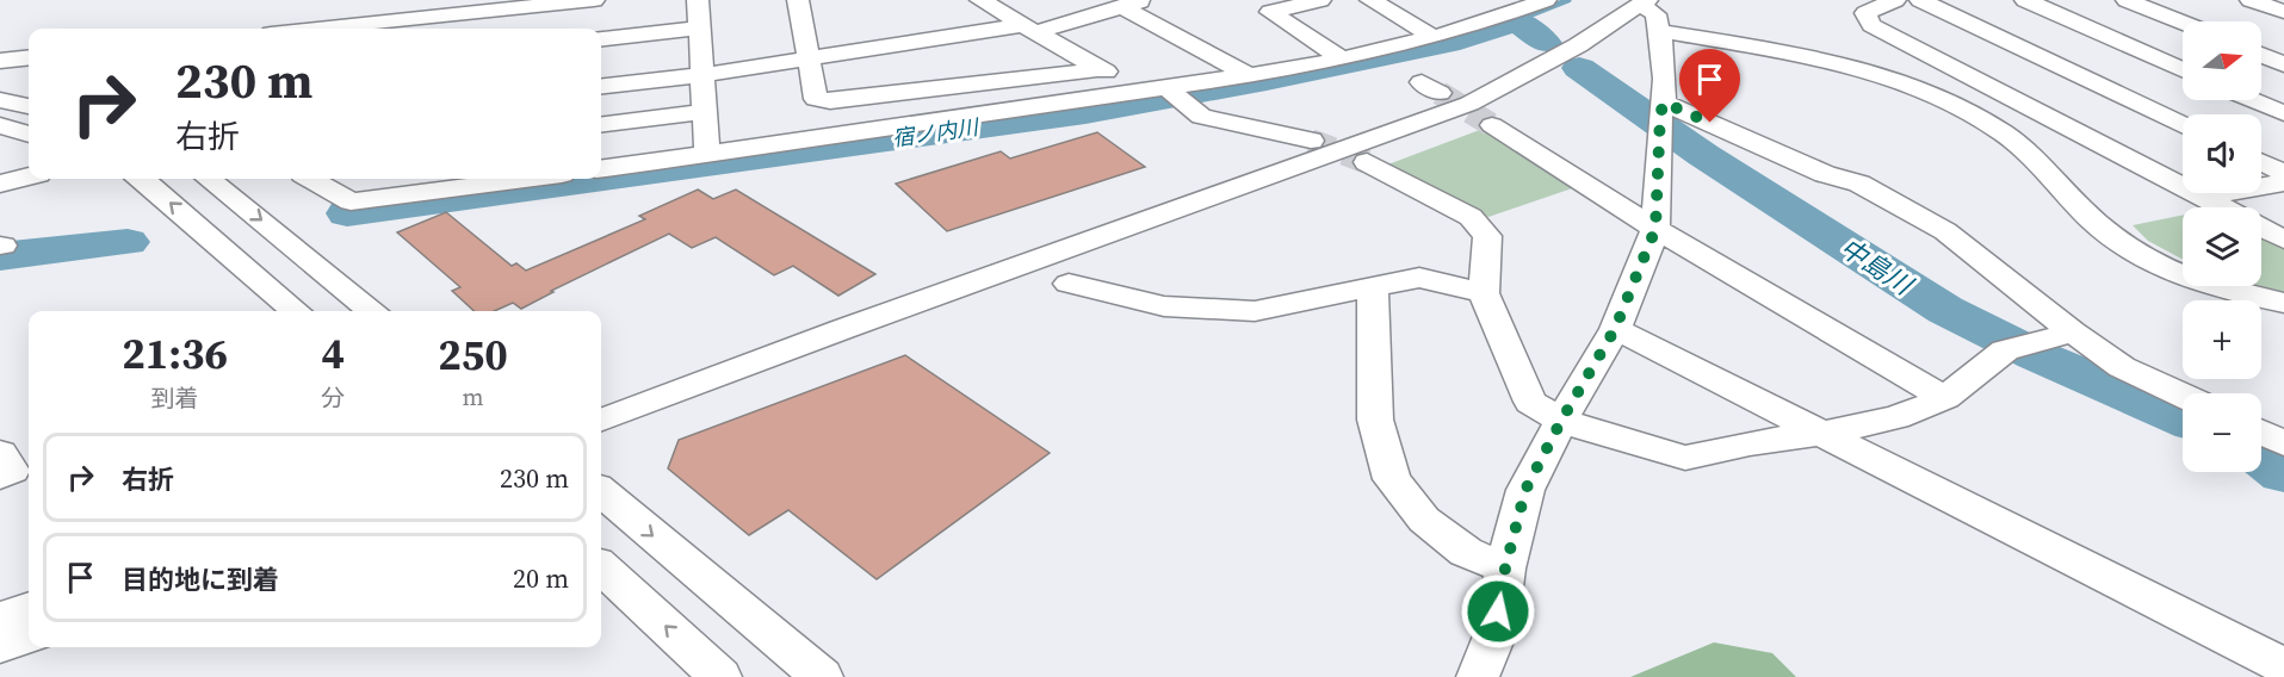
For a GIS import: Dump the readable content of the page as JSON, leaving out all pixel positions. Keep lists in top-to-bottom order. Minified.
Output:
{"water":["宿ノ内川","中島川"],"north":"right","page":{"map_buttons":["+","−"],"turn":["230 m","右折"],"eta":["21:36","到着","4","分","250","m"],"list":[{"name":"右折","value":"230 m"},{"name":"目的地に到着","value":"20 m"}]}}
